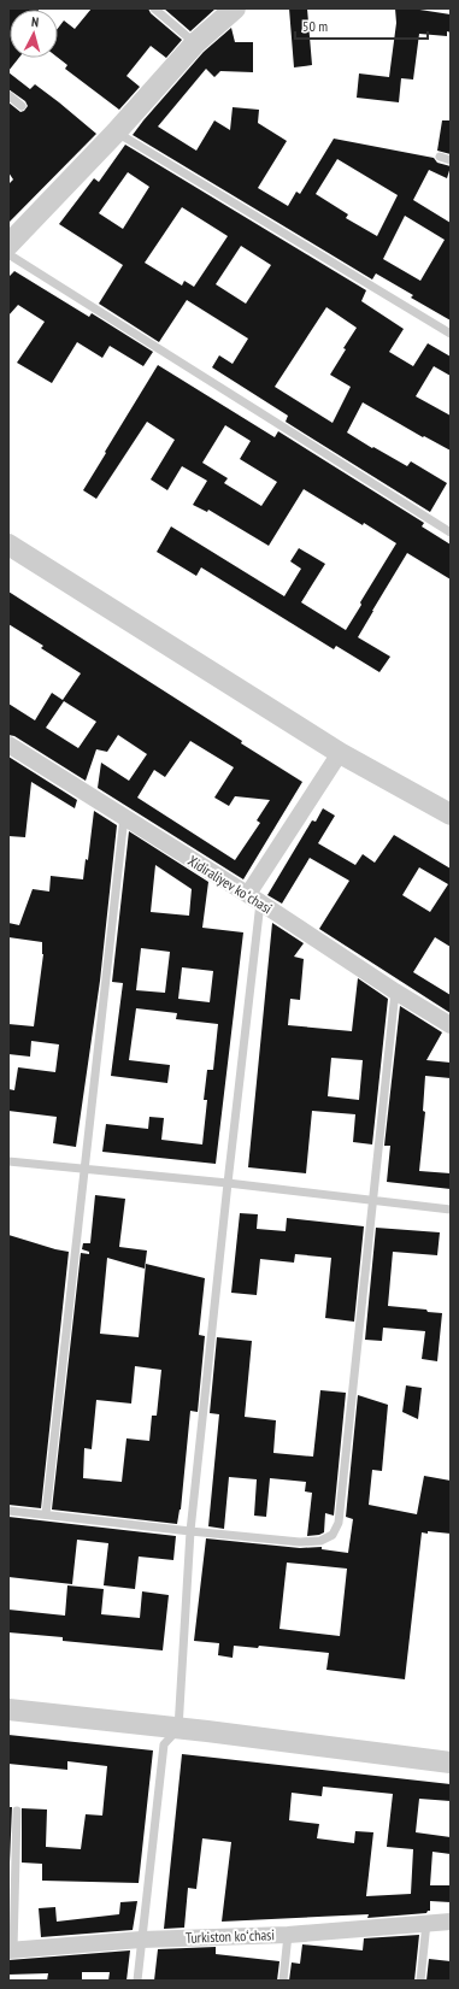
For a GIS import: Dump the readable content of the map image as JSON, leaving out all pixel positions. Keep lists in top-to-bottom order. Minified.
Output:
{"streets":{"street":["Xidiraliyev koʻchasi","Turkiston koʻchasi"]},"scale_bar":"50 m","north":"top"}
